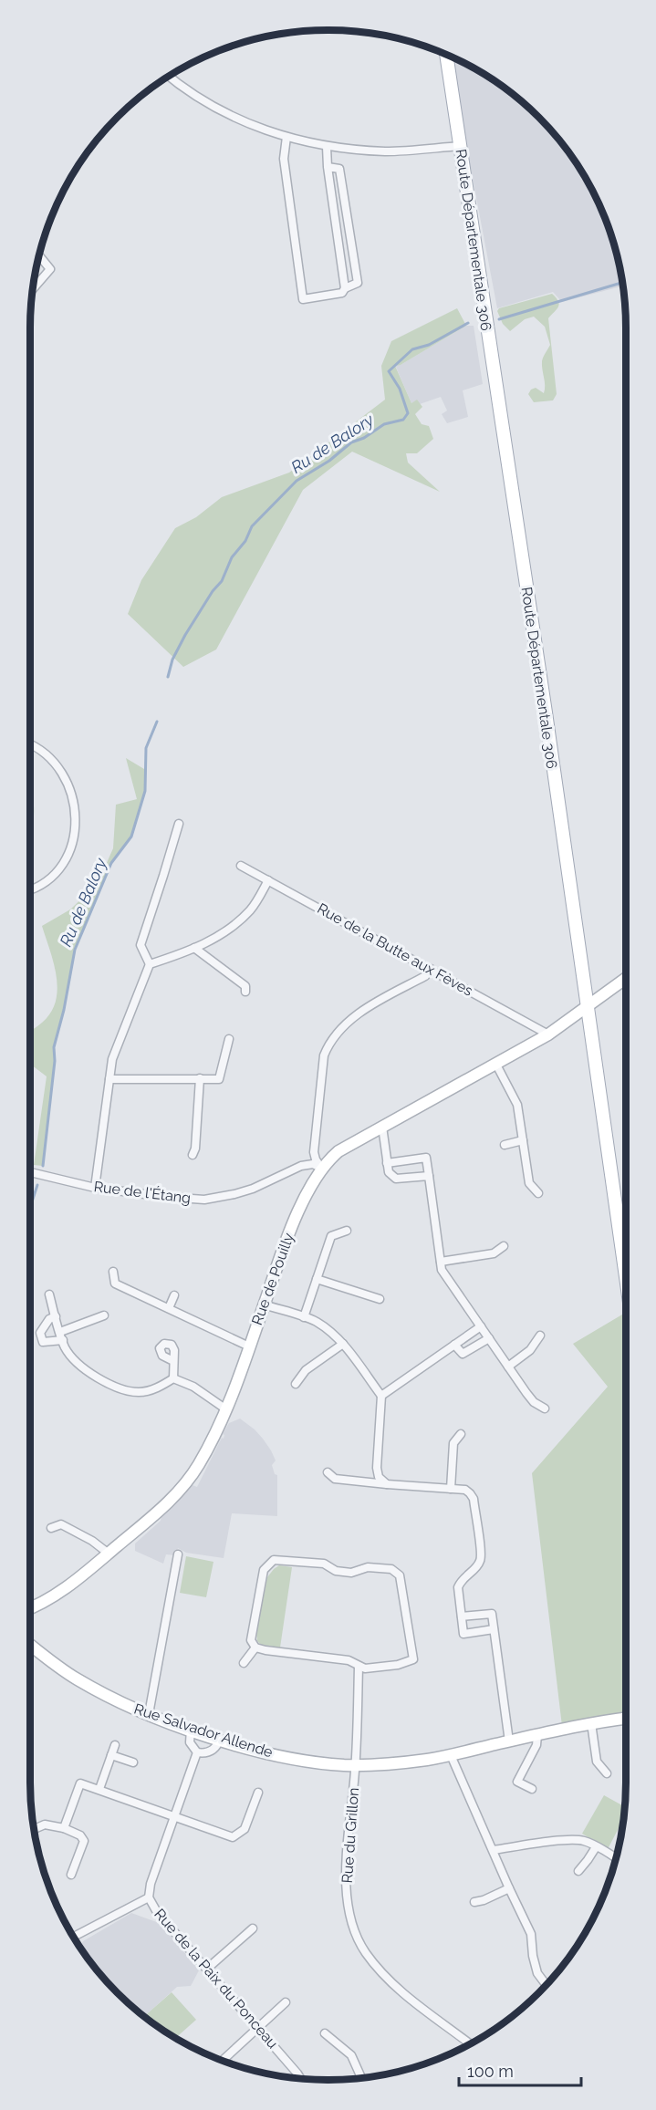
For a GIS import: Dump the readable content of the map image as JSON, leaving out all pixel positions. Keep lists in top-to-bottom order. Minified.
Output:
{"streets":{"main road":["Route Départementale 306"],"street":["Rue de la Butte aux Fèves","Rue de l'Étang","Rue de Pouilly","Rue Salvador Allende","Rue du Grillon","Rue de la Paix du Ponceau"]},"crossings":[["Route Départementale 306","Rue de Pouilly"],["Rue de la Butte aux Fèves","Rue de Pouilly"],["Rue de l'Étang","Rue de Pouilly"],["Rue Salvador Allende","Rue du Grillon"]],"water":["Ru de Balory"],"scale_bar":"100 m"}
